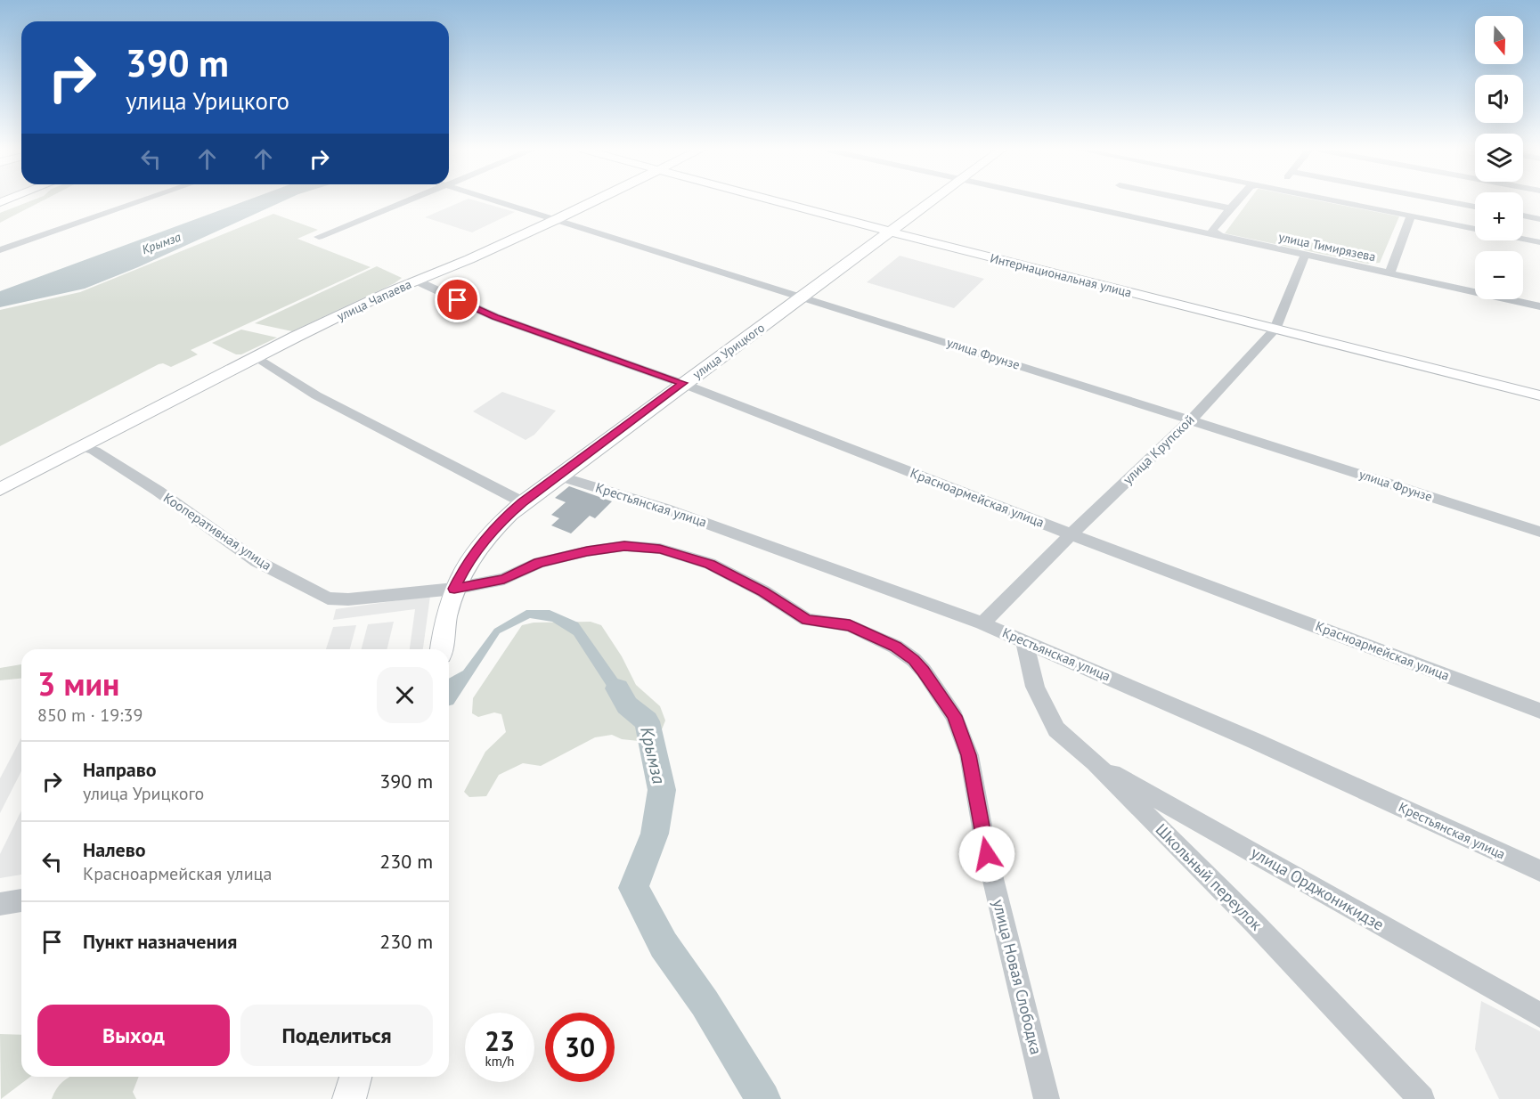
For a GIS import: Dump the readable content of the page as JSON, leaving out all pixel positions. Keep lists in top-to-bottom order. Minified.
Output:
{"streets":{"main road":["Интернациональная улица","улица Чапаева","улица Урицкого"],"street":["улица Тимирязева","улица Фрунзе","улица Крупской","Красноармейская улица","Крестьянская улица","Кооперативная улица","Школьный переулок","улица Орджоникидзе","улица Новая Слободка"]},"crossings":[["улица Тимирязева","улица Крупской"],["Интернациональная улица","улица Урицкого"],["Интернациональная улица","улица Крупской"],["улица Чапаева","улица Фрунзе"],["улица Чапаева","Красноармейская улица"],["улица Чапаева","Кооперативная улица"],["улица Урицкого","улица Фрунзе"],["улица Урицкого","Красноармейская улица"],["улица Урицкого","Крестьянская улица"],["улица Урицкого","Кооперативная улица"],["улица Урицкого","улица Новая Слободка"],["улица Фрунзе","улица Крупской"],["улица Крупской","Красноармейская улица"],["улица Крупской","Крестьянская улица"],["Крестьянская улица","Школьный переулок"],["Кооперативная улица","улица Новая Слободка"],["Школьный переулок","улица Орджоникидзе"]],"water":["Крымза"],"north":"bottom","page":{"map_buttons":["+","−"],"turn":["390 m","улица Урицкого"],"heading":["3 мин","850 m · 19:39"],"list":[{"name":"Направо","note":"улица Урицкого","value":"390 m"},{"name":"Налево","note":"Красноармейская улица","value":"230 m"},{"name":"Пункт назначения","value":"230 m"}],"buttons":["Выход","Поделиться"],"speed":"23 km/h","limit":"30"}}
